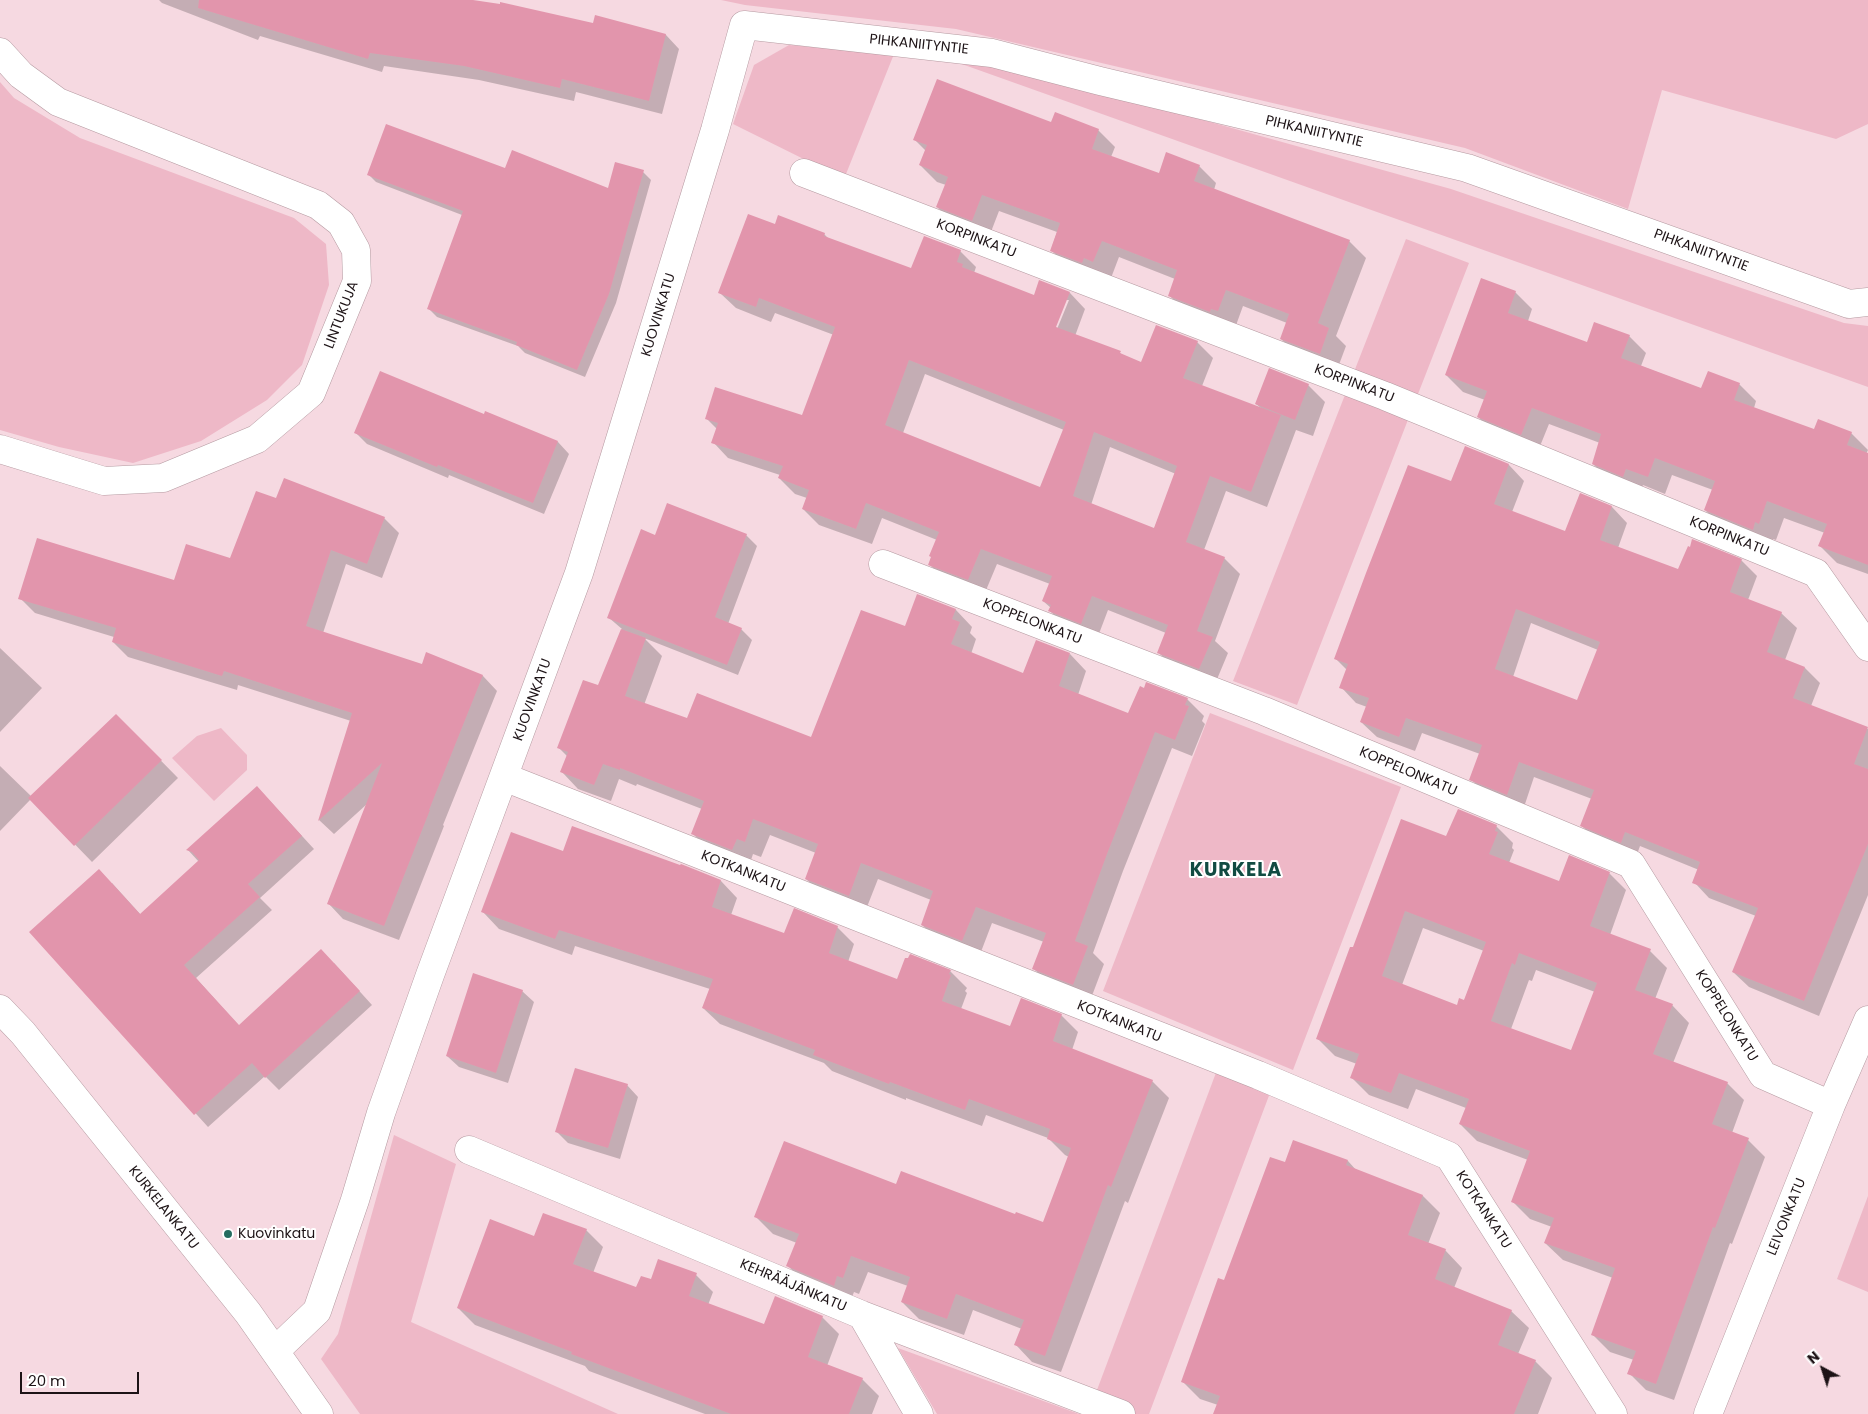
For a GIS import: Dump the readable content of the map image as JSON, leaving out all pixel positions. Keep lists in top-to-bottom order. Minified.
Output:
{"streets":{"street":["PIHKANIITYNTIE","KORPINKATU","LINTUKUJA","KUOVINKATU","KOPPELONKATU","KOTKANKATU","KURKELANKATU","LEIVONKATU","KEHRÄÄJÄNKATU"]},"crossings":[["PIHKANIITYNTIE","KUOVINKATU"],["KUOVINKATU","KOTKANKATU"],["KUOVINKATU","KURKELANKATU"],["KOPPELONKATU","LEIVONKATU"]],"districts":["KURKELA"],"places":["Kuovinkatu"],"scale_bar":"20 m","north":"top left"}
